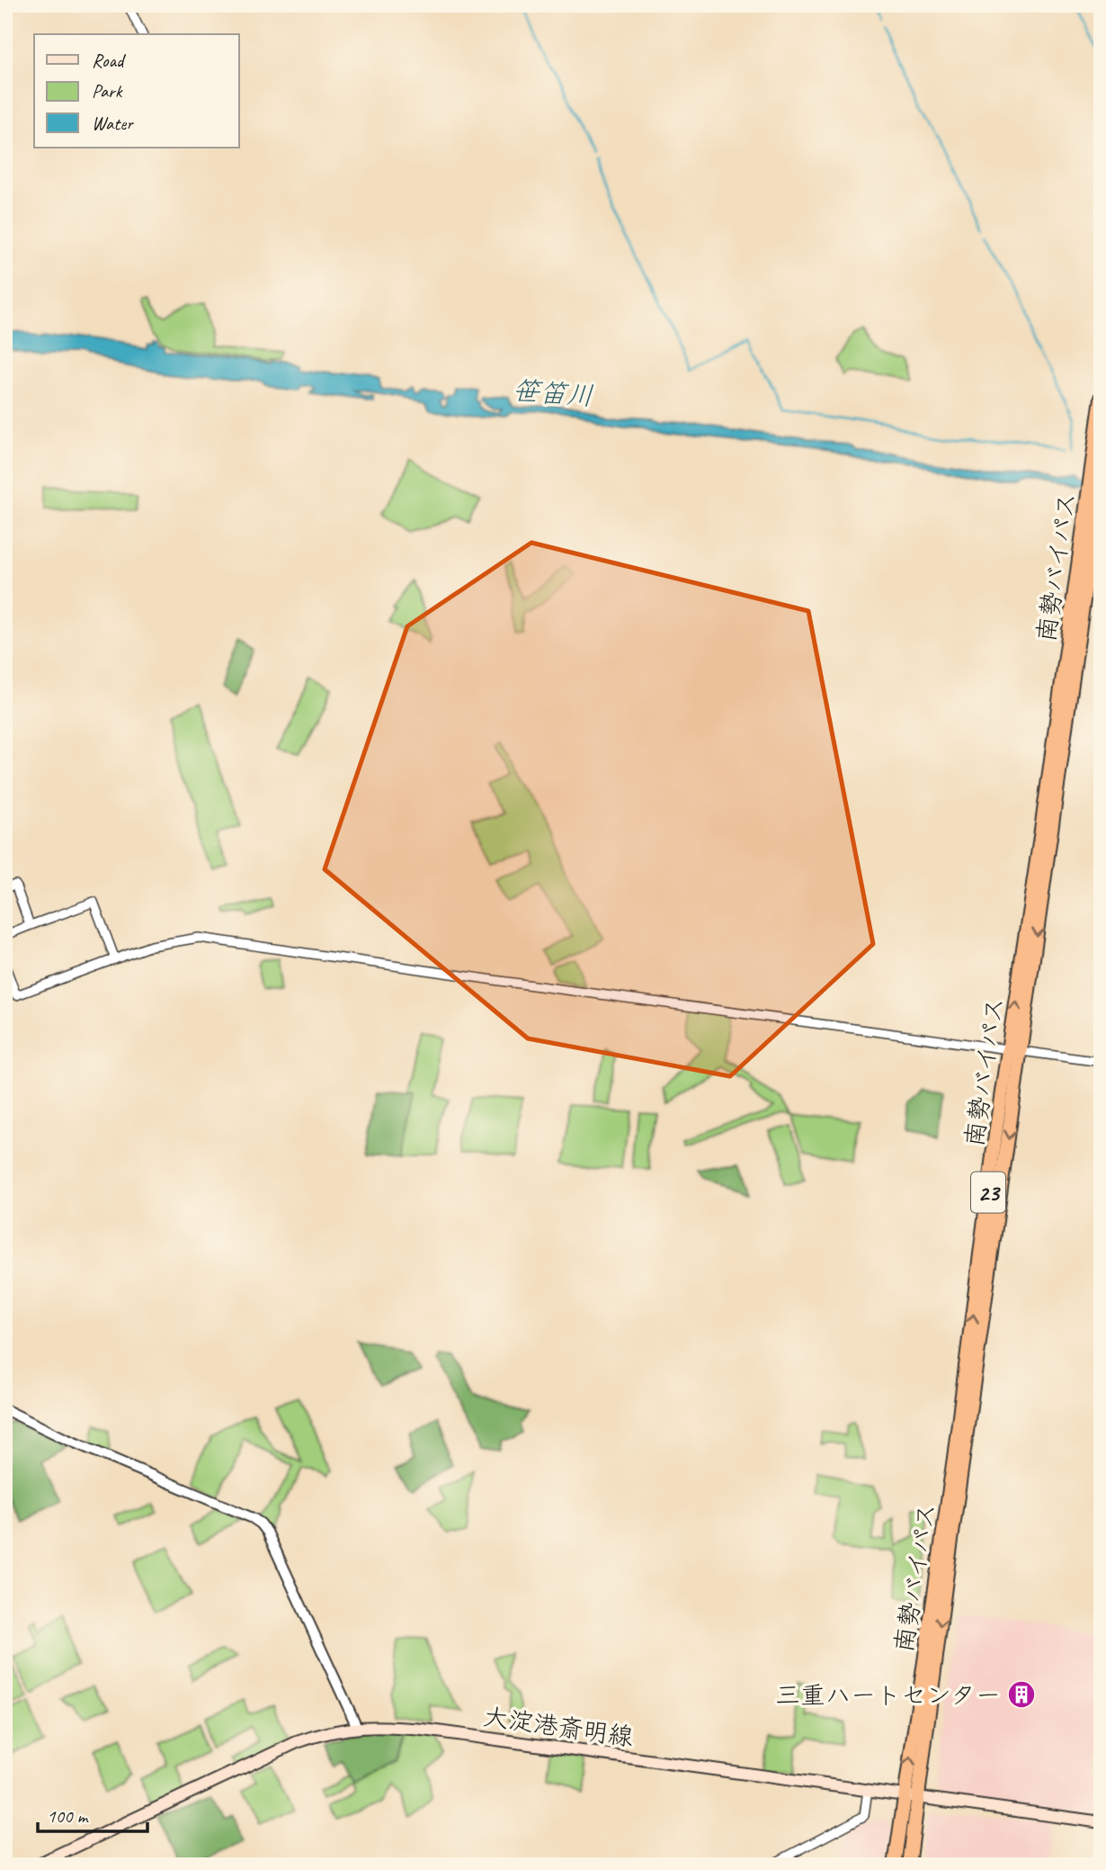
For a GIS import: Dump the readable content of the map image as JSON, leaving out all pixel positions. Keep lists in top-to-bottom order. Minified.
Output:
{"streets":{"highway":["南勢バイパス","23"],"main road":["大淀港斎明線"]},"crossings":[["南勢バイパス","大淀港斎明線"]],"water":["笹笛川"],"places":{"building":["三重ハートセンター"]},"legend":["Road","Park","Water"],"scale_bar":"100 m"}
